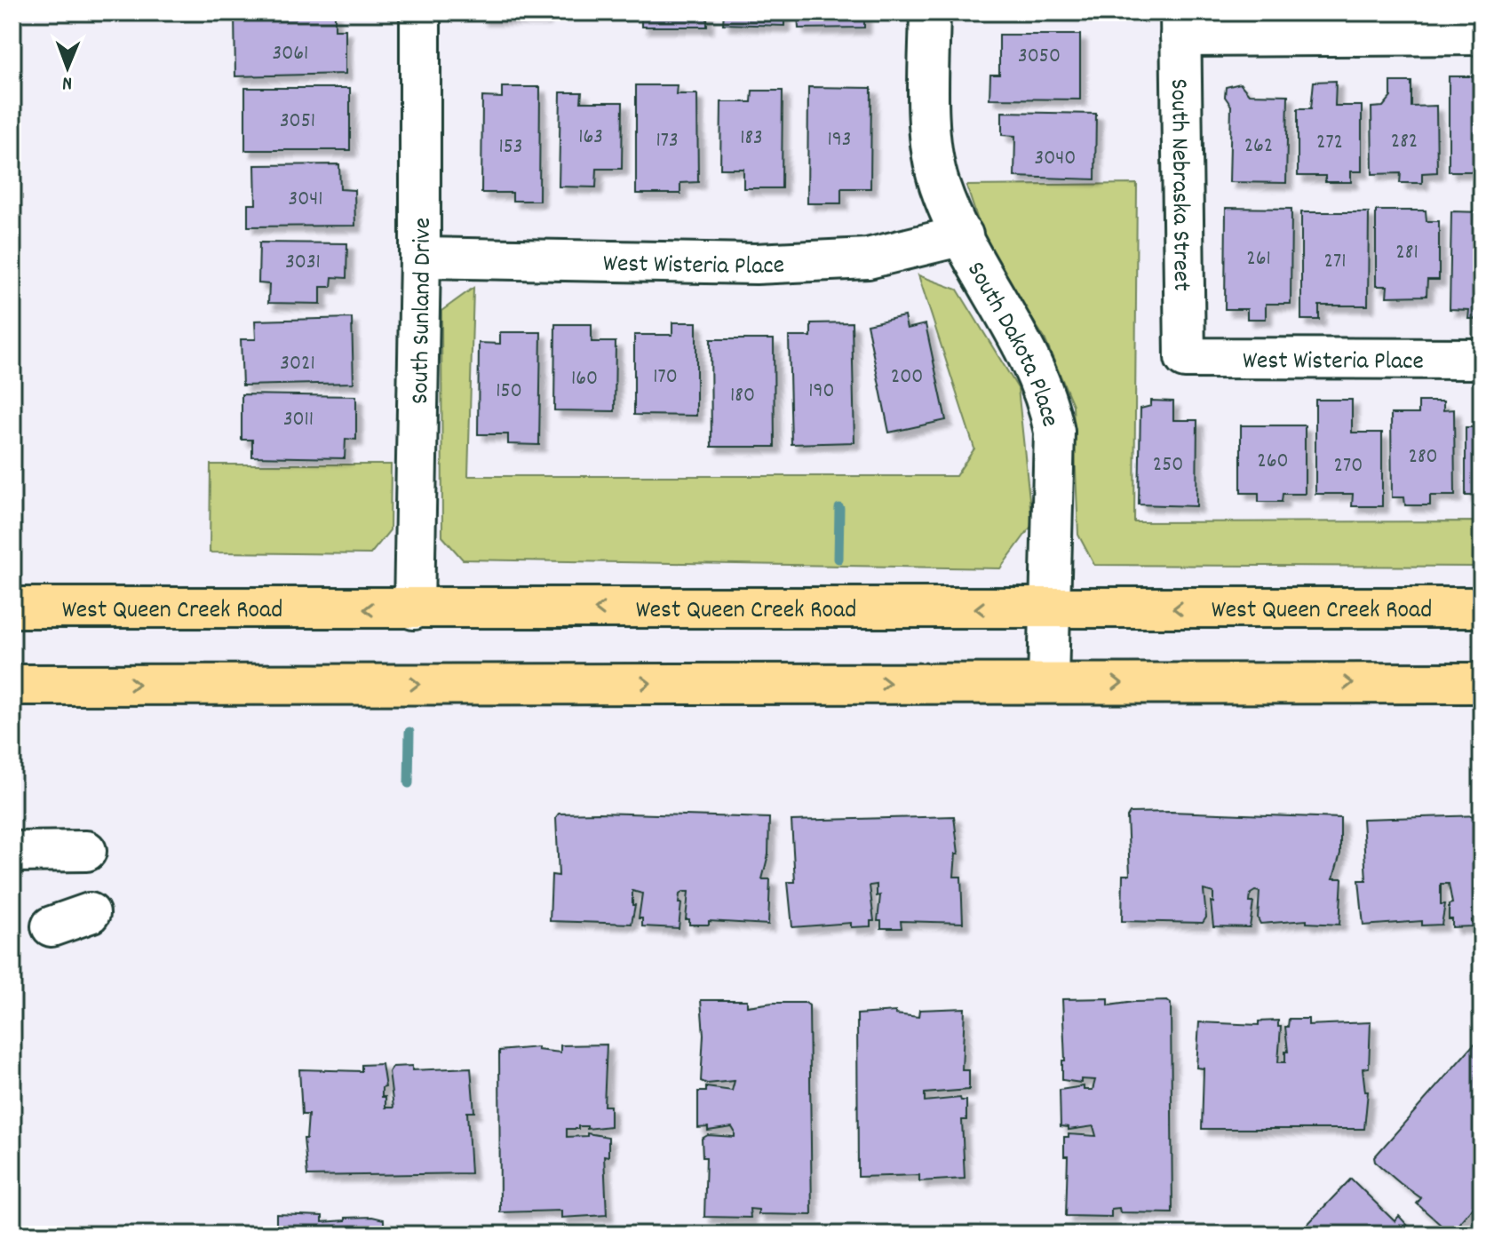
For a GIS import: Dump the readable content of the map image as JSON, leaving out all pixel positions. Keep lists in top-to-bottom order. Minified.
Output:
{"streets":{"main road":["West Queen Creek Road"],"street":["South Nebraska Street","West Wisteria Place","South Sunland Drive","South Dakota Place"]},"crossings":[["South Nebraska Street","West Wisteria Place"],["West Wisteria Place","South Sunland Drive"],["West Wisteria Place","South Dakota Place"],["South Sunland Drive","West Queen Creek Road"],["South Dakota Place","West Queen Creek Road"]],"house_numbers":["3061","3050","3051","163","183","193","173","282","272","262","153","3040","3041","281","261","271","3031","3021","170","200","160","150","190","180","3011","280","260","250","270"],"north":"bottom"}
